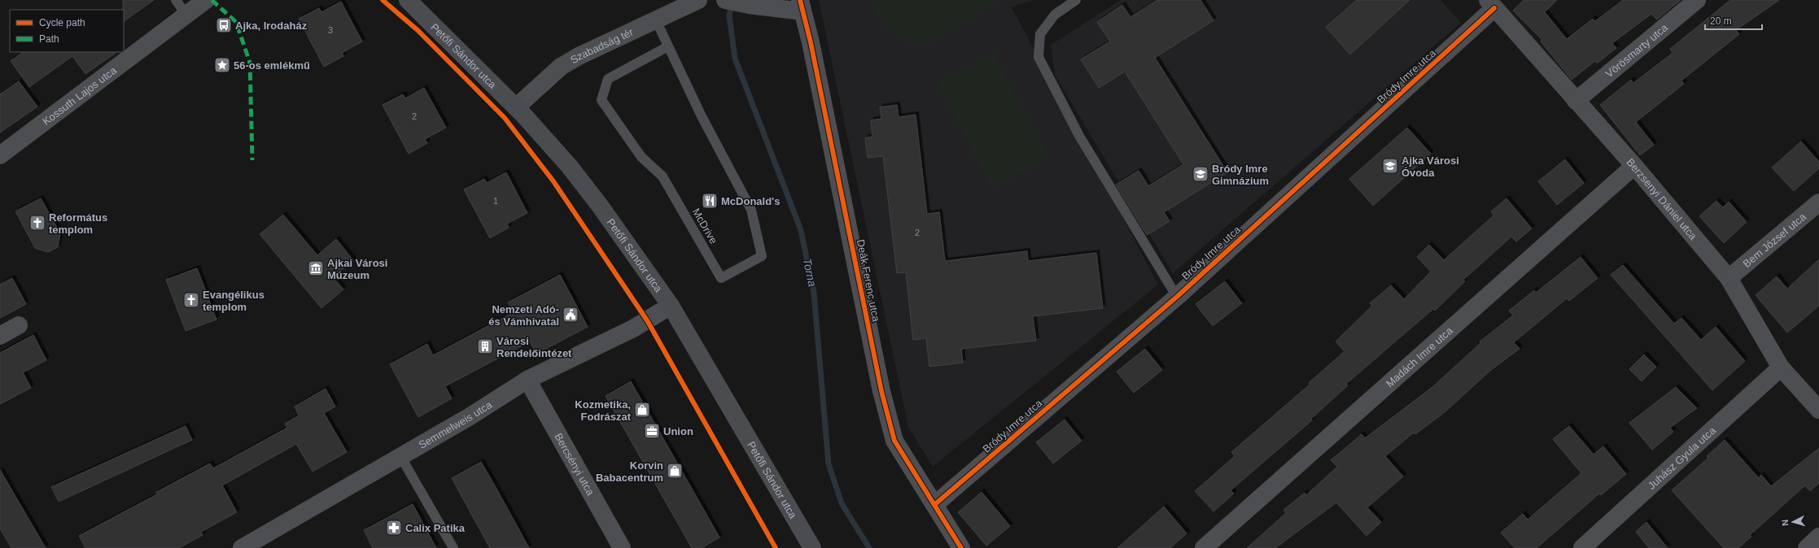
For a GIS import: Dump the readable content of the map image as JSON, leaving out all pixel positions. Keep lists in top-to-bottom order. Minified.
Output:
{"streets":{"main road":["Petőfi Sándor utca"],"street":["Szabadság tér","Vörösmarty utca","Bródy Imre utca","Kossuth Lajos utca","Berzsenyi Dániel utca","Bem József utca","Deák Ferenc utca","Madách Imre utca","Semmelweis utca","Juhász Gyula utca","Bercsényi utca"],"lane":["McDrive"]},"crossings":[["Szabadság tér","Petőfi Sándor utca"],["Vörösmarty utca","Berzsenyi Dániel utca"],["Petőfi Sándor utca","Semmelweis utca"],["Bródy Imre utca","Berzsenyi Dániel utca"],["Bródy Imre utca","Deák Ferenc utca"],["Berzsenyi Dániel utca","Bem József utca"],["Berzsenyi Dániel utca","Madách Imre utca"],["Berzsenyi Dániel utca","Juhász Gyula utca"],["Semmelweis utca","Bercsényi utca"]],"water":["Torna"],"places":{"bus stop":["Ajka, Irodaház"],"place":["56-os emlékmű"],"school or university":["Ajka Városi Óvoda","Bródy Imre Gimnázium"],"restaurant":["McDonald's"],"church":["Református templom","Evangélikus templom"],"museum":["Ajkai Városi Múzeum"],"public building":["Nemzeti Adó- és Vámhivatal"],"building":["Városi Rendelőintézet"],"shop":["Kozmetika, Fodrászat","Korvin Babacentrum"],"office":["Union"],"pharmacy":["Calix Patika"]},"house_numbers":["3","2","1","2"],"legend":["Cycle path","Path"],"scale_bar":"20 m","north":"left"}
